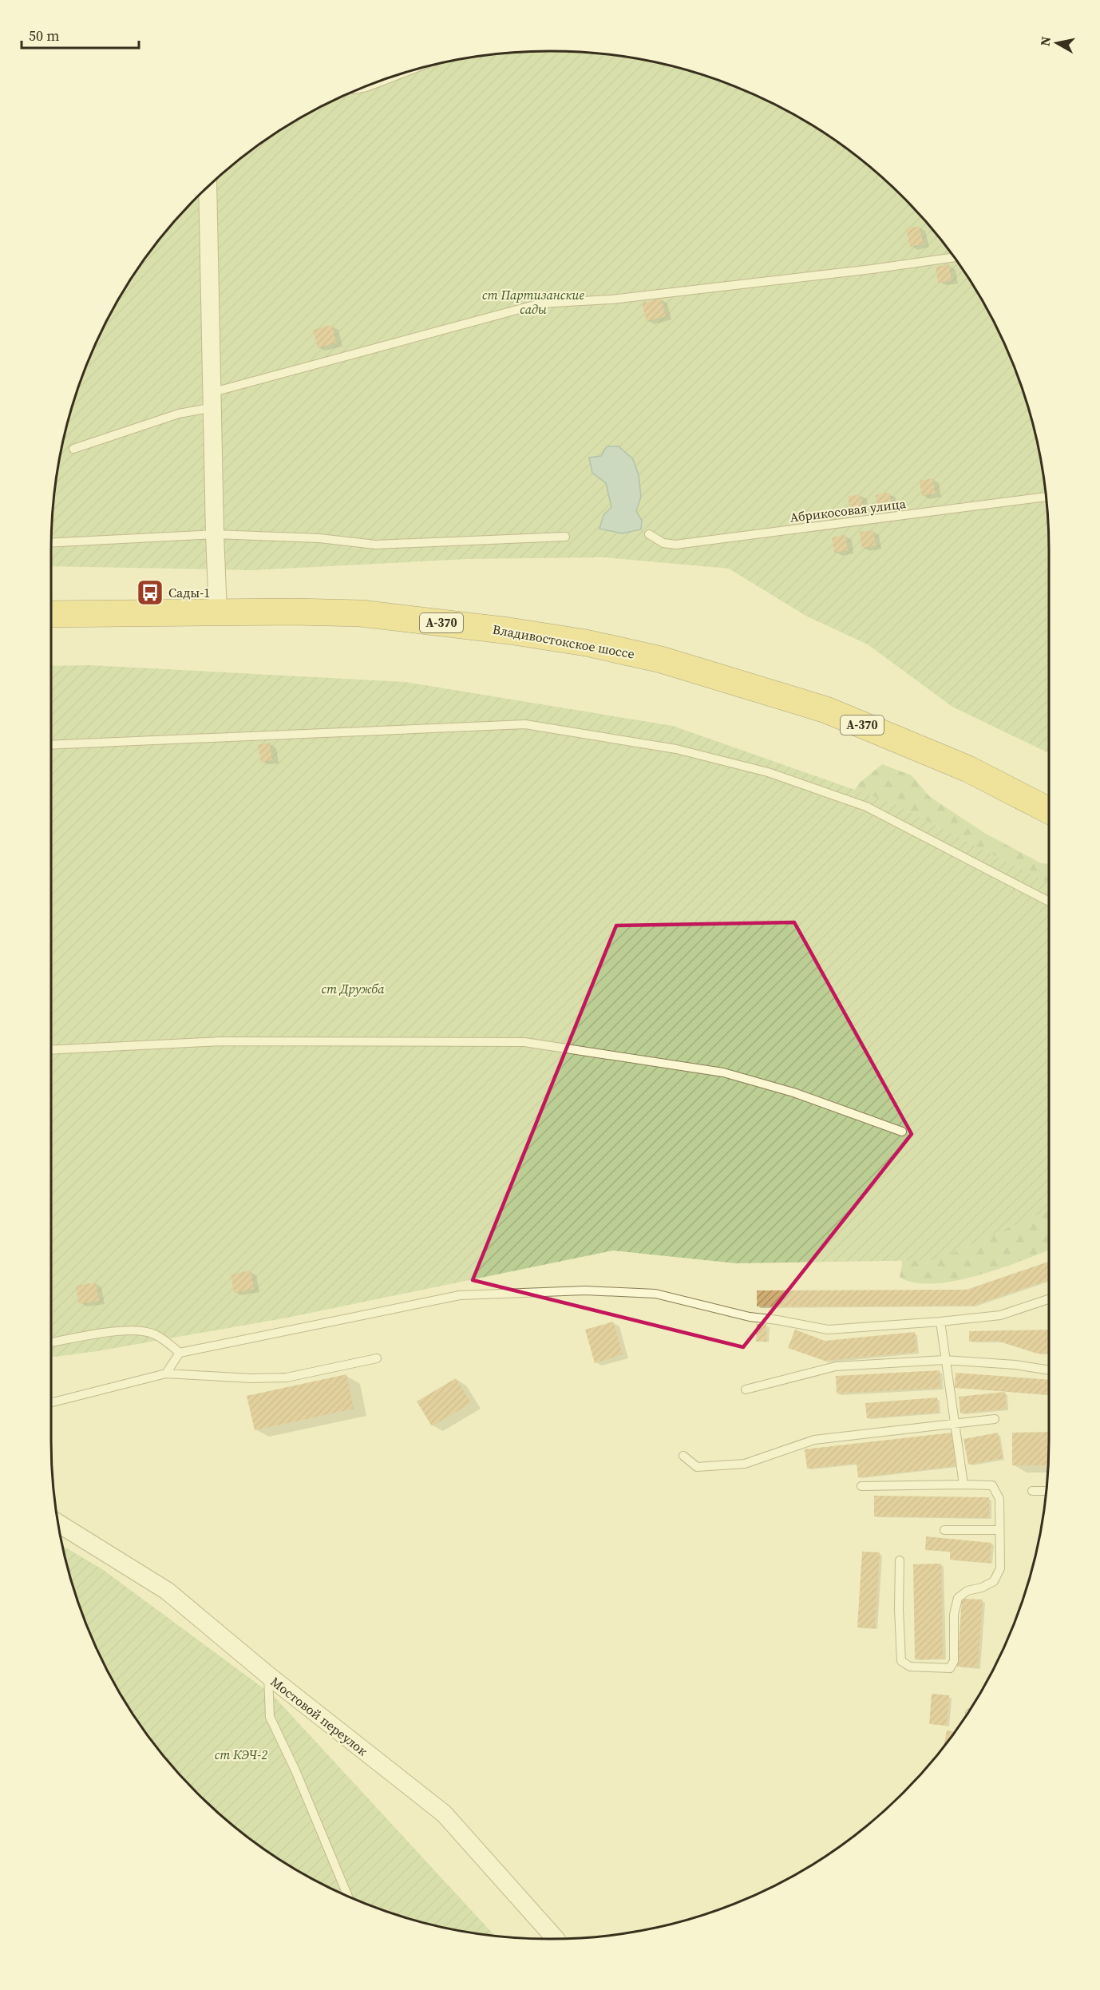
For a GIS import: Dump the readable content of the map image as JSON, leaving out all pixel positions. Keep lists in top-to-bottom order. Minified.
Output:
{"streets":{"highway":["А-370","Владивостокское шоссе"],"street":["Мостовой переулок"],"lane":["Абрикосовая улица"]},"parks":["ст Партизанские сады","ст Дружба","ст КЭЧ-2"],"places":{"bus stop":["Сады-1"]},"scale_bar":"50 m","north":"left"}
